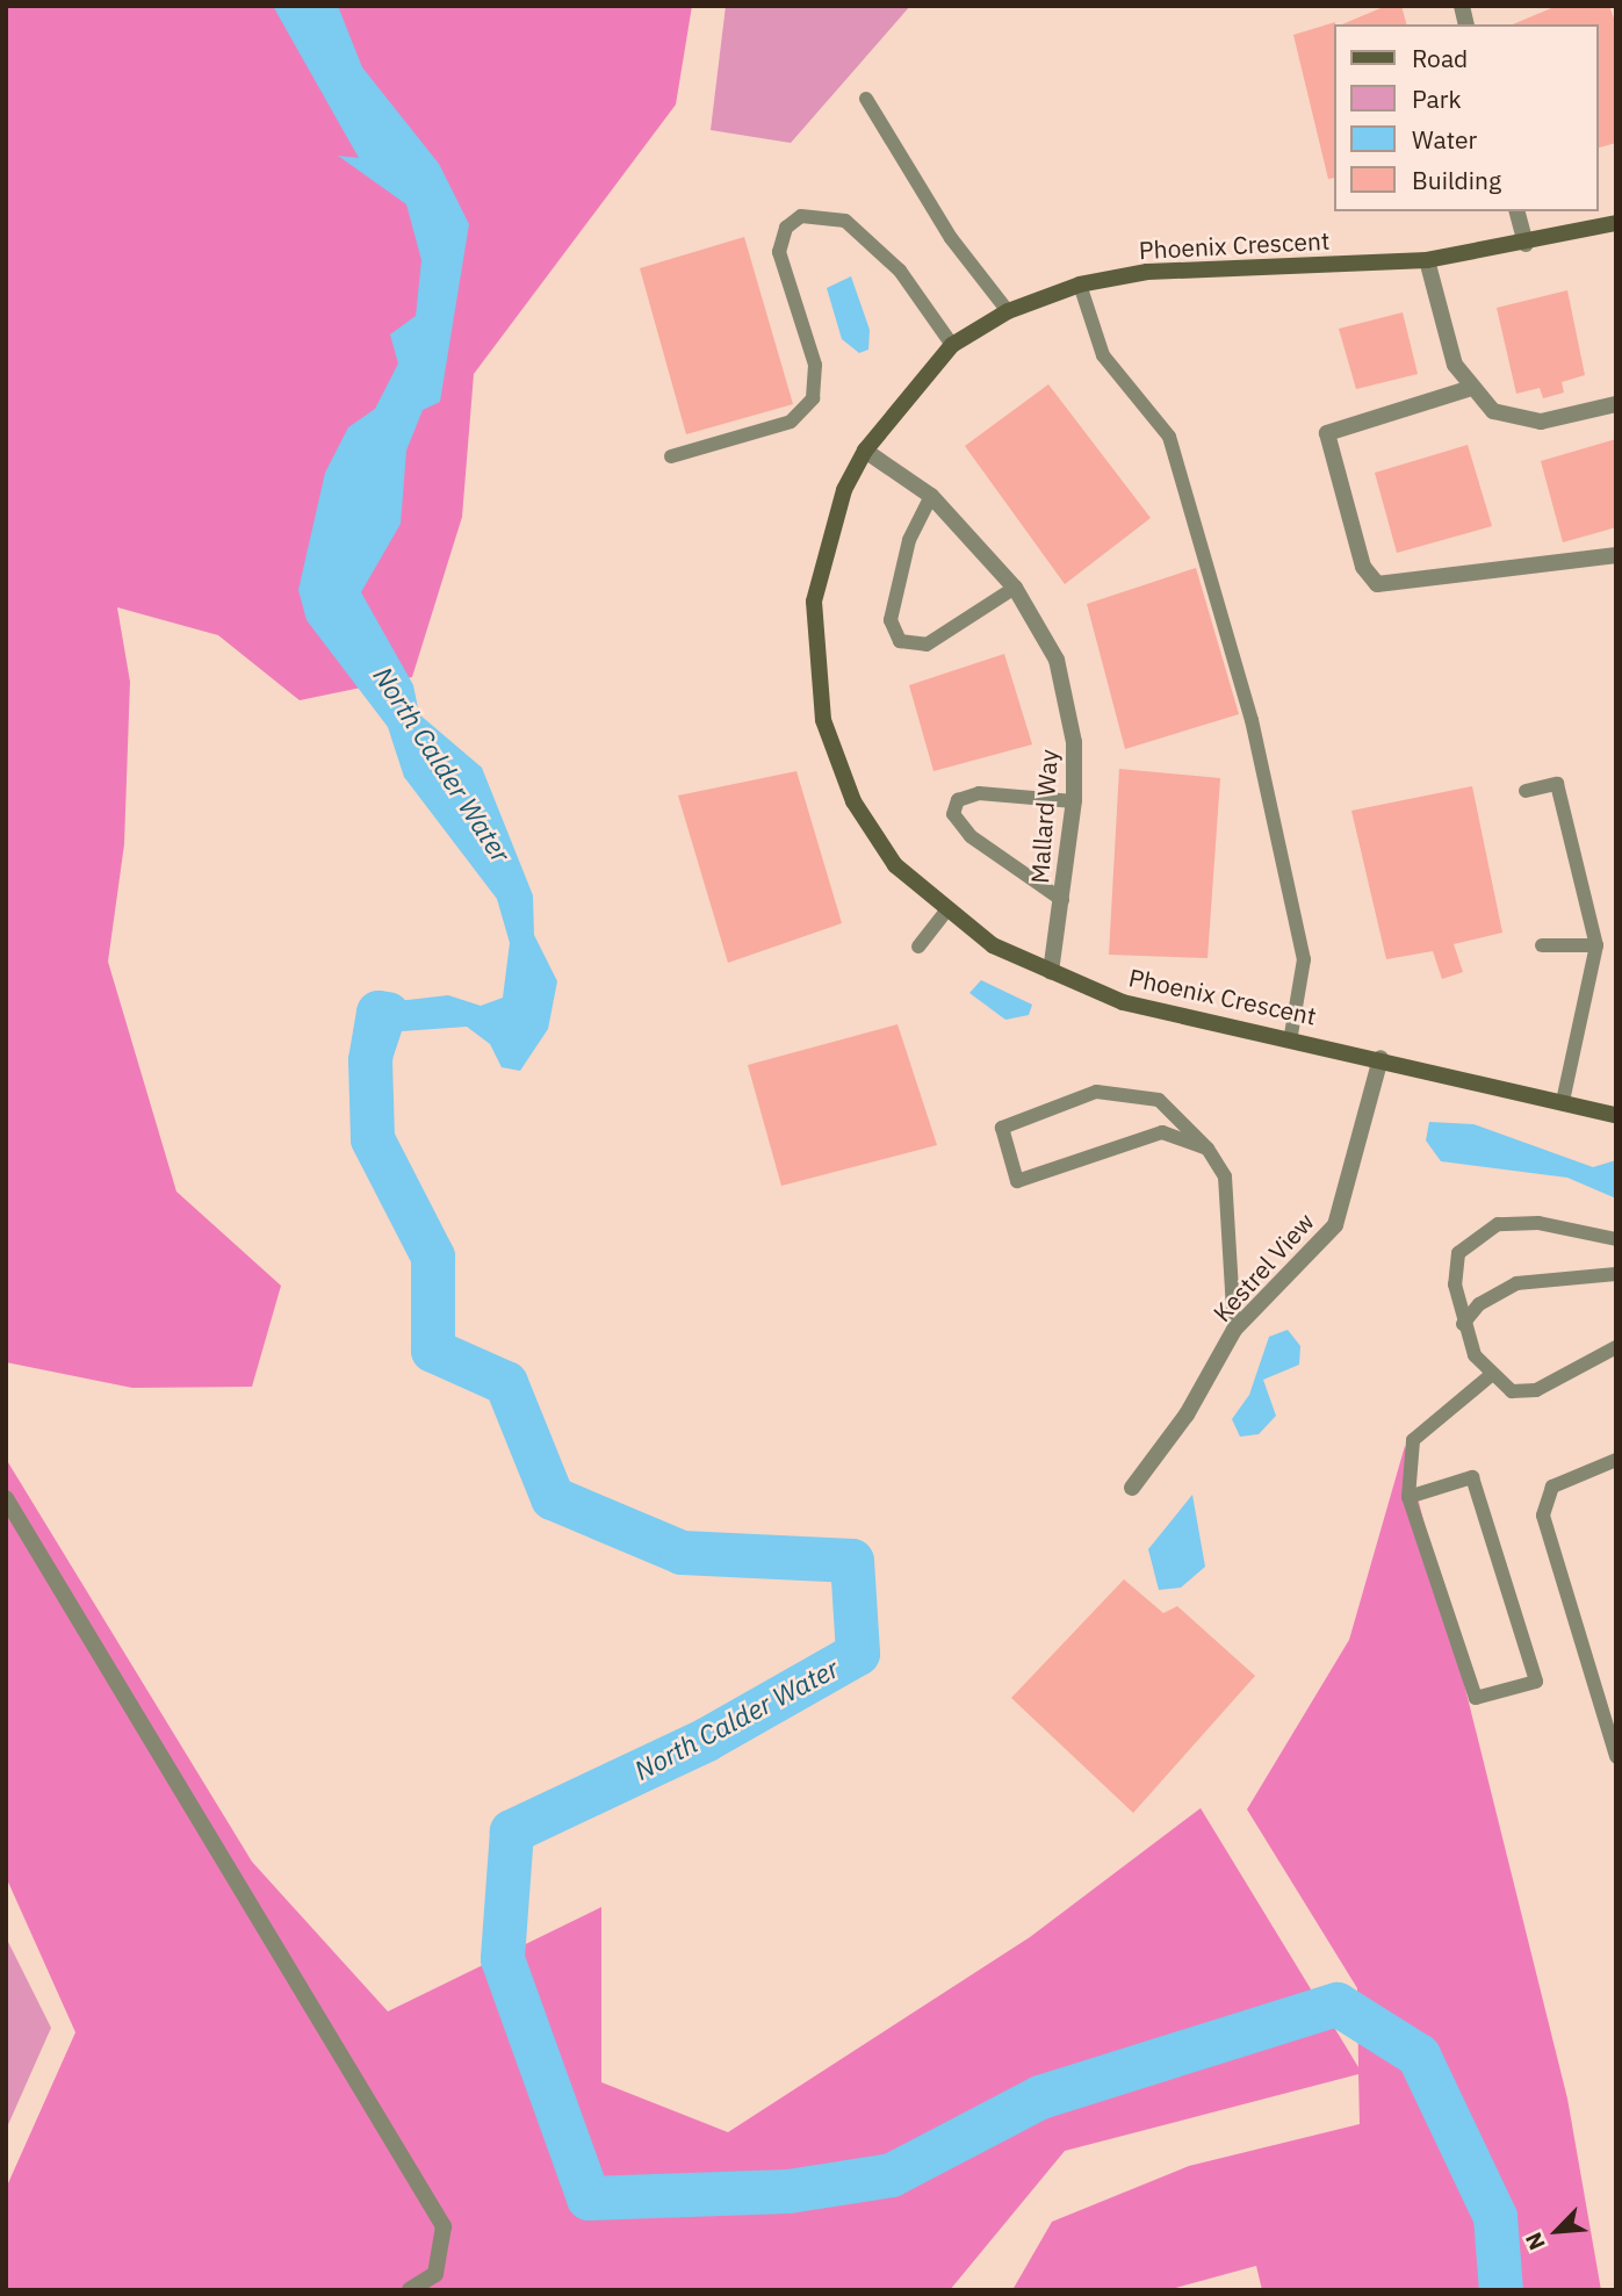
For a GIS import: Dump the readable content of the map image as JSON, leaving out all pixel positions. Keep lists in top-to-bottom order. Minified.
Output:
{"streets":{"street":["Phoenix Crescent","Mallard Way","Kestrel View"]},"crossings":[["Phoenix Crescent","Mallard Way"],["Phoenix Crescent","Kestrel View"]],"water":["North Calder Water"],"legend":["Road","Park","Water","Building"],"north":"bottom left"}
